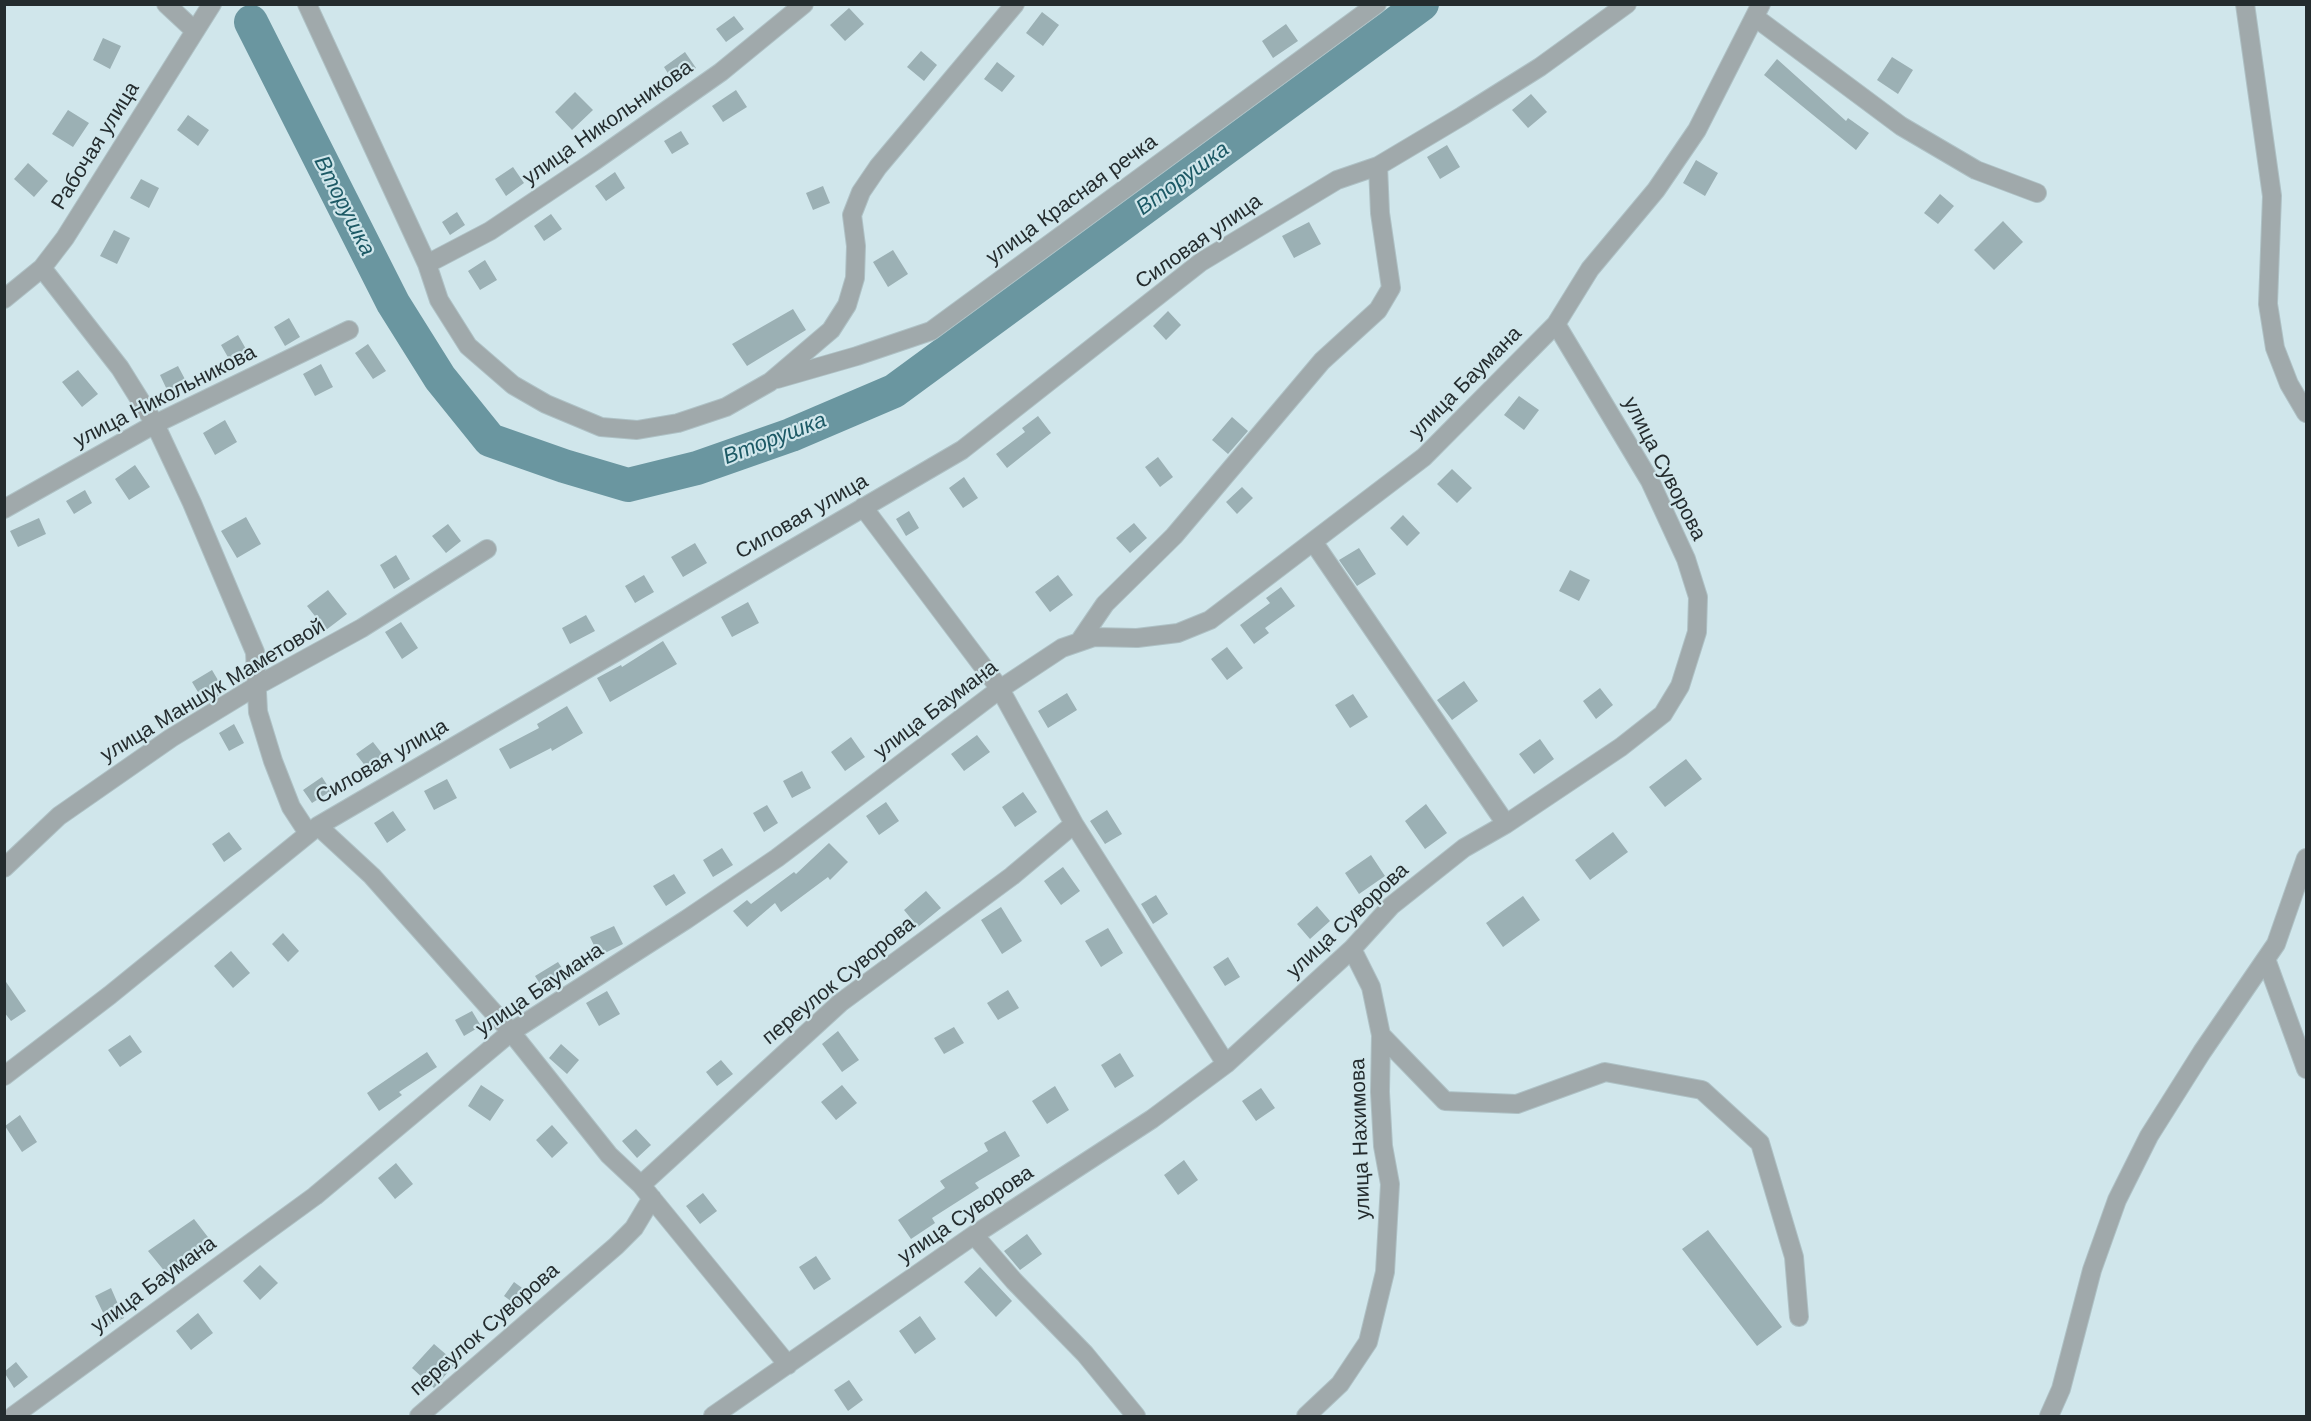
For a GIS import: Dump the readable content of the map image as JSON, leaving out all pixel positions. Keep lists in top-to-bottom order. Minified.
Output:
{"streets":{"street":["улица Никольникова","Рабочая улица","улица Красная речка","Силовая улица","улица Баумана","улица Суворова","улица Маншук Маметовой","переулок Суворова","улица Нахимова"]},"crossings":[["улица Баумана","улица Суворова"],["улица Суворова","улица Нахимова"]],"water":["Вторушка"]}
